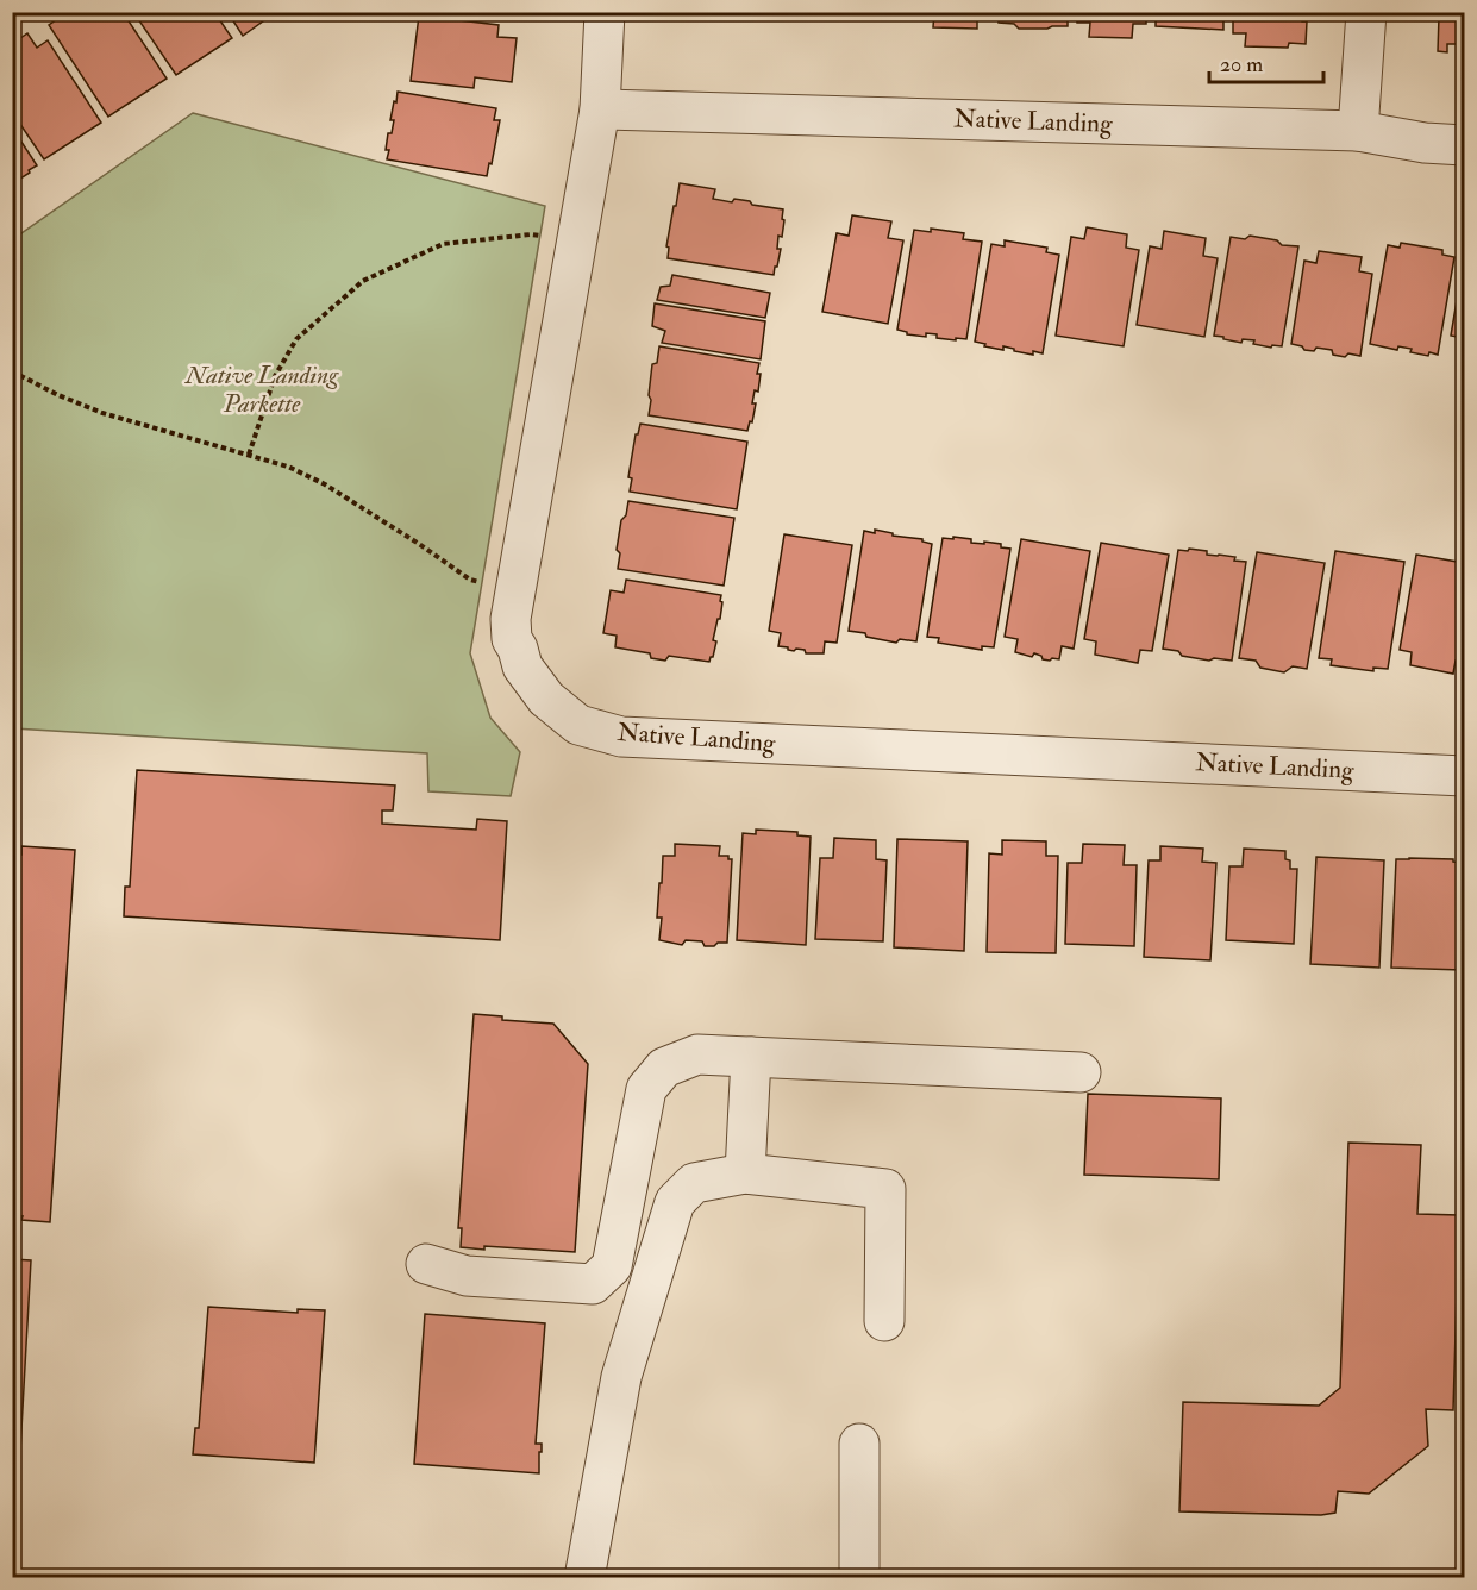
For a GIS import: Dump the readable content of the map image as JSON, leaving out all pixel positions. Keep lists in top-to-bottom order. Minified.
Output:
{"streets":{"street":["Native Landing"]},"parks":["Native Landing Parkette"],"scale_bar":"20 m"}
